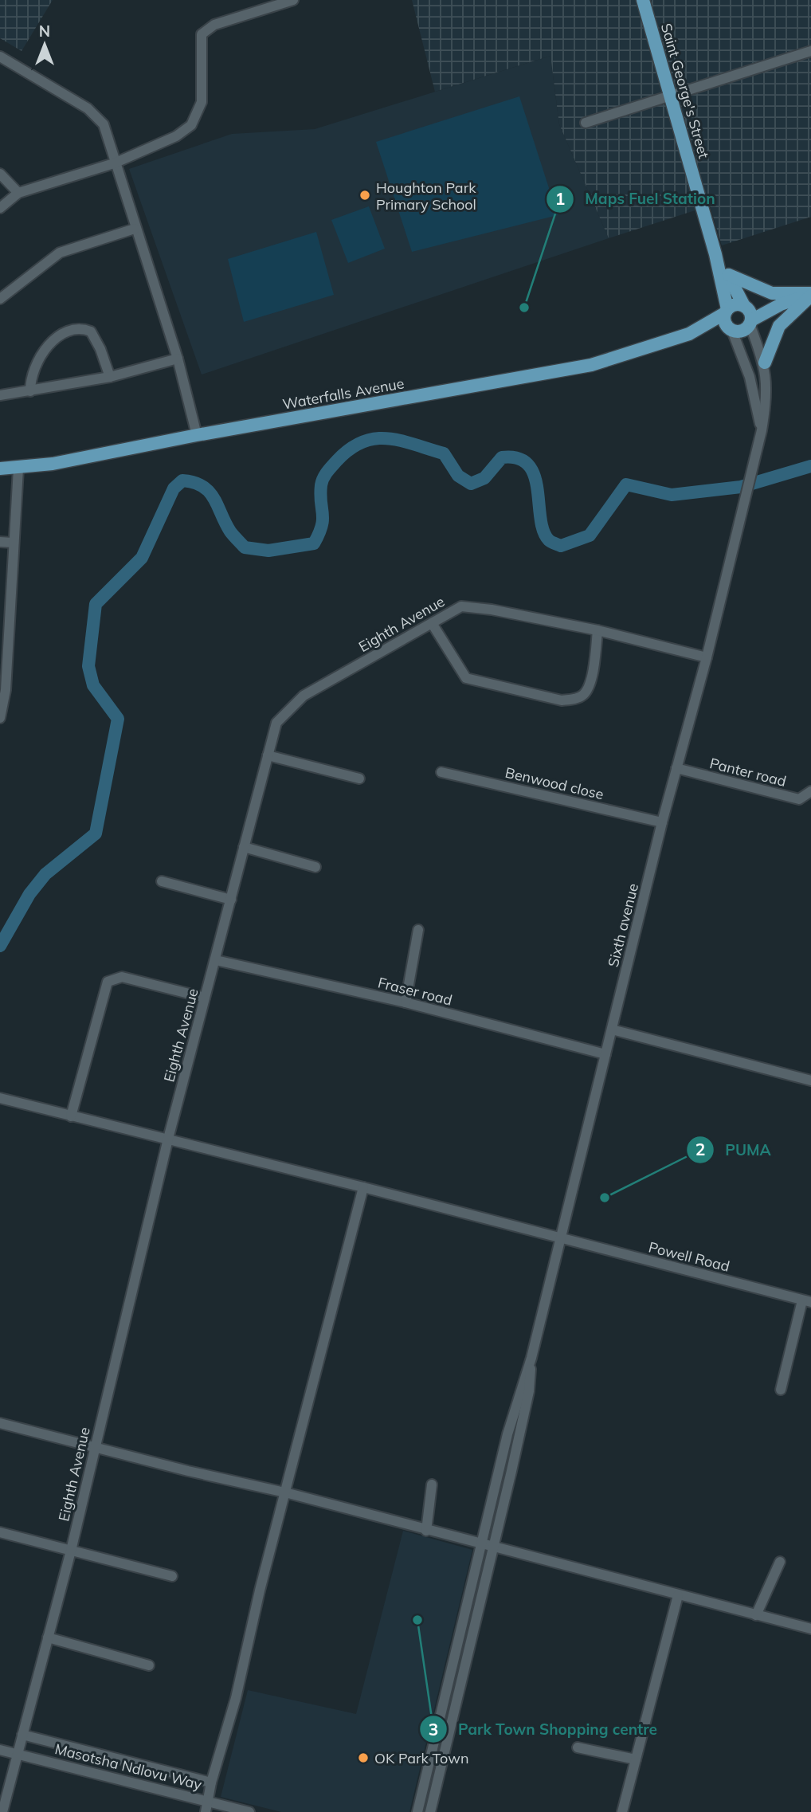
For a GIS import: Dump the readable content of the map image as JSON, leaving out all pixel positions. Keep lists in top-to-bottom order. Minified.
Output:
{"streets":{"main road":["Saint George's Street","Waterfalls Avenue"],"street":["Eighth Avenue","Panter road","Benwood close","Sixth avenue","Fraser road","Powell Road","Masotsha Ndlovu Way"]},"crossings":[["Saint George's Street","Waterfalls Avenue"],["Saint George's Street","Sixth avenue"],["Waterfalls Avenue","Sixth avenue"],["Eighth Avenue","Sixth avenue"],["Eighth Avenue","Fraser road"],["Eighth Avenue","Powell Road"],["Eighth Avenue","Masotsha Ndlovu Way"],["Panter road","Sixth avenue"],["Benwood close","Sixth avenue"],["Sixth avenue","Fraser road"],["Sixth avenue","Powell Road"]],"places":["Houghton Park Primary School","Maps Fuel Station","PUMA","Park Town Shopping centre","OK Park Town"],"north":"top"}
